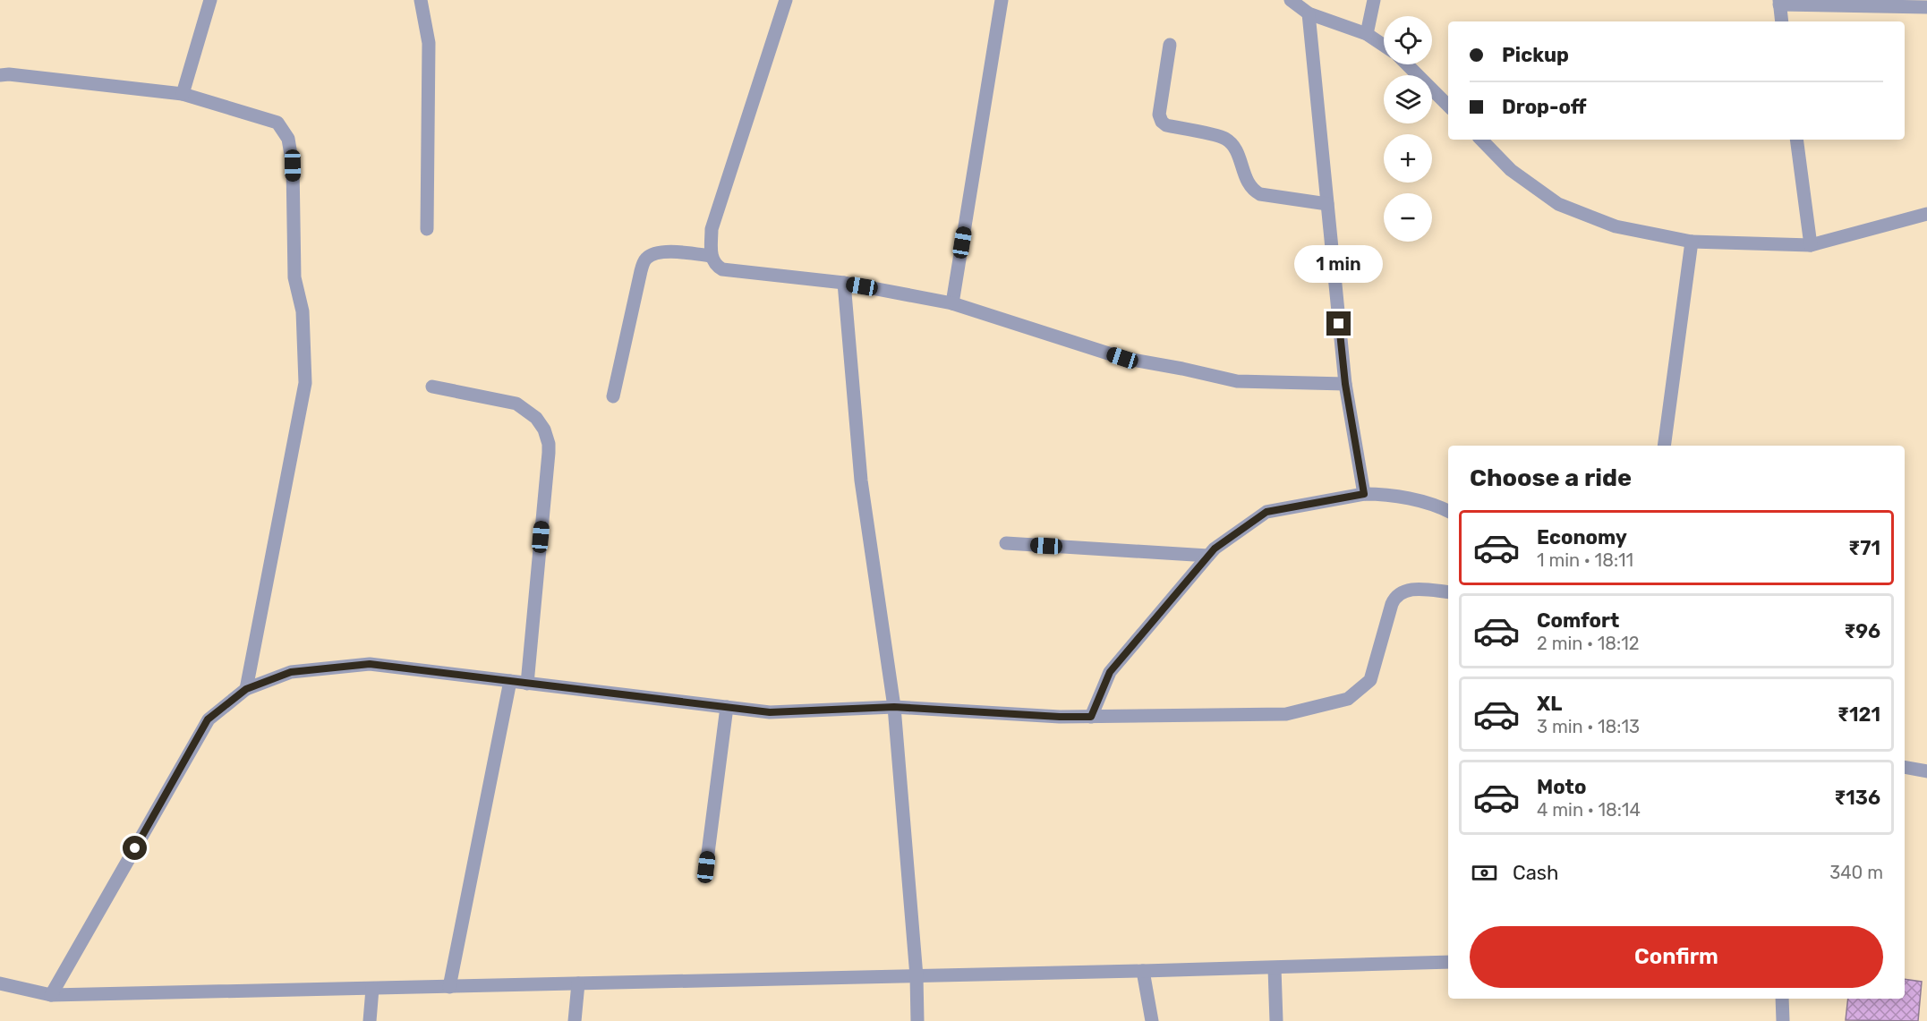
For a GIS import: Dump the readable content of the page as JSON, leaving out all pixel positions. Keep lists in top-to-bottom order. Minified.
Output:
{"page":{"map_buttons":["+","−"],"banner":["Pickup","Drop-off"],"bubble":"1 min","heading":"Choose a ride","list":[{"name":"Economy","note":"1 min · 18:11","value":"₹71"},{"name":"Comfort","note":"2 min · 18:12","value":"₹96"},{"name":"XL","note":"3 min · 18:13","value":"₹121"},{"name":"Moto","note":"4 min · 18:14","value":"₹136"}],"pay":["Cash","340 m"],"buttons":"Confirm"}}
